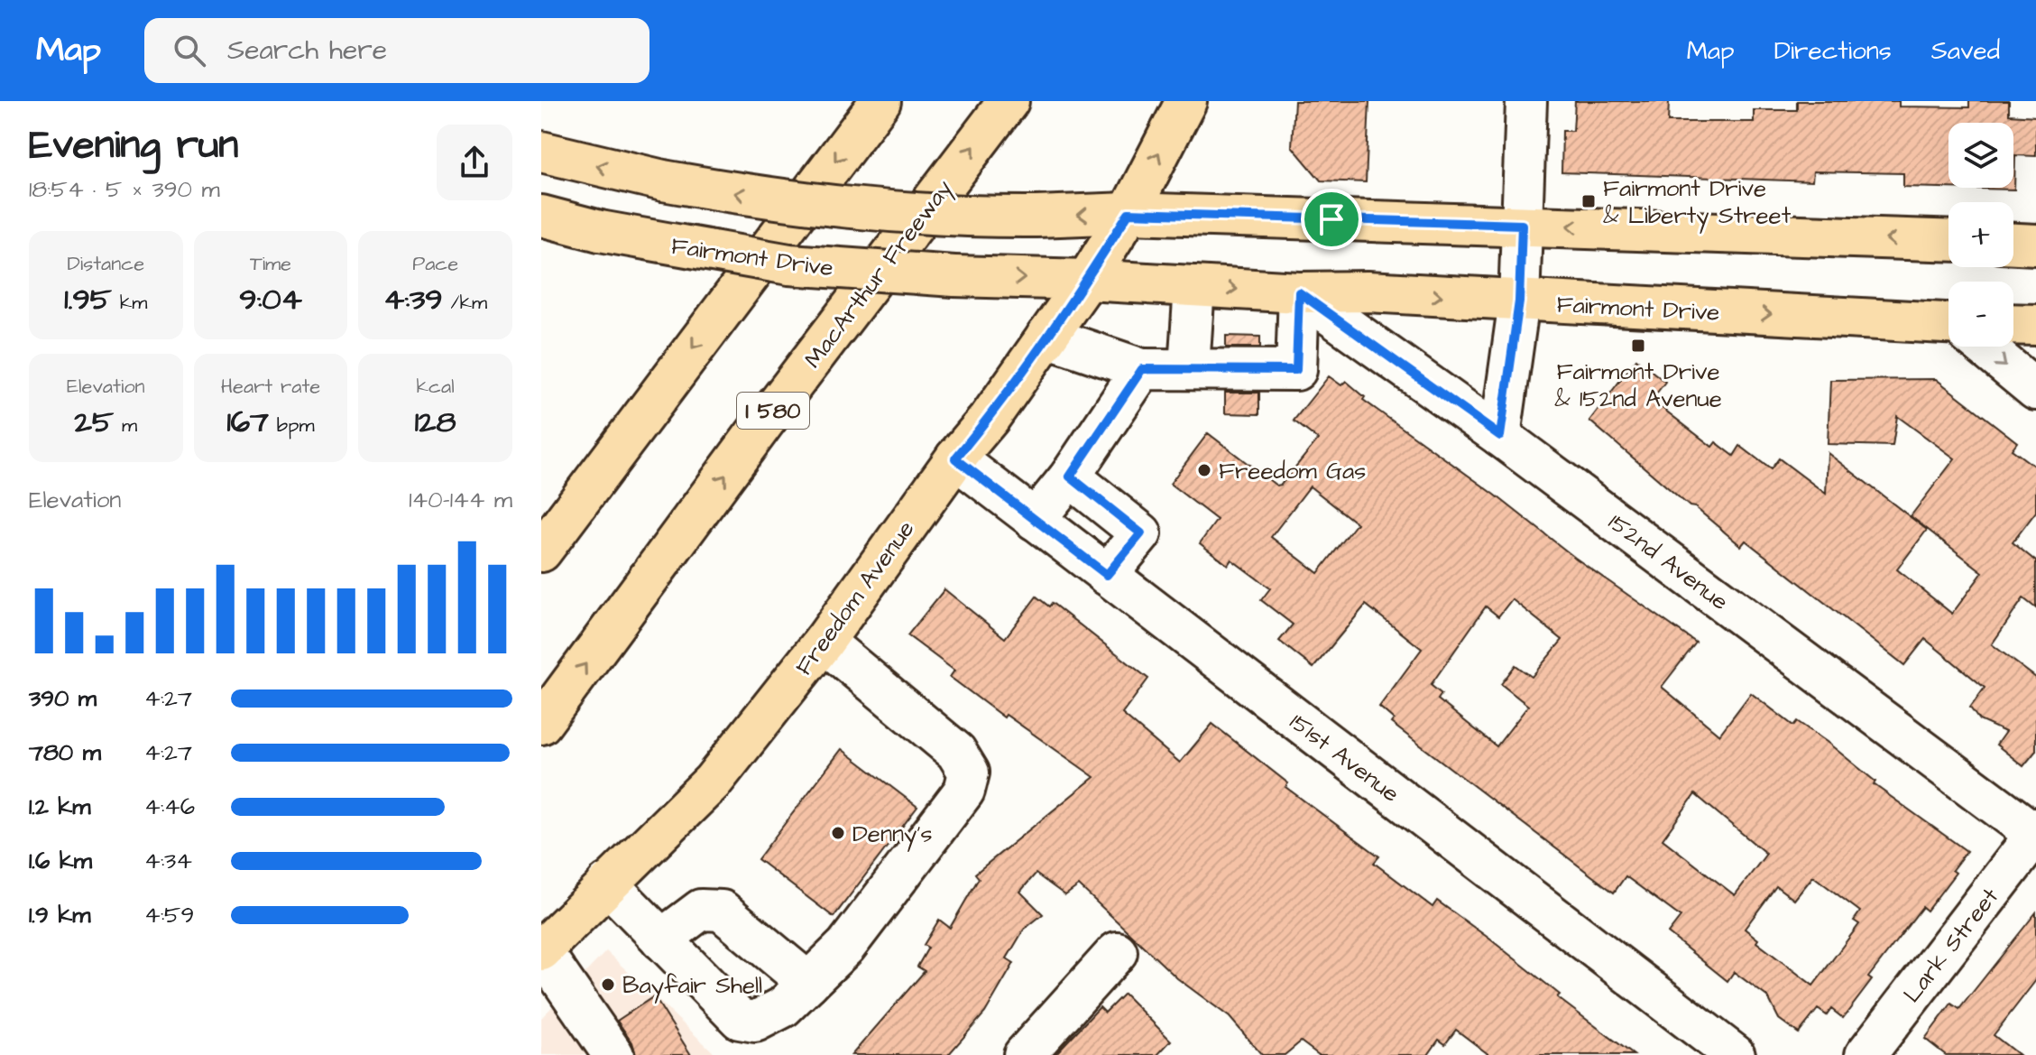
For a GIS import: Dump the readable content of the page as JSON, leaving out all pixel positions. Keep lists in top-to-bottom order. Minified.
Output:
{"streets":{"main road":["Fairmont Drive","MacArthur Freeway","I 580","Freedom Avenue"],"street":["152nd Avenue","151st Avenue","Lark Street"]},"crossings":[["Fairmont Drive","152nd Avenue"],["Fairmont Drive","Freedom Avenue"],["152nd Avenue","Lark Street"],["Freedom Avenue","151st Avenue"]],"places":{"transit":["Fairmont Drive & Liberty Street","Fairmont Drive & 152nd Avenue"],"other":["Freedom Gas","Denny's","Bayfair Shell"]},"page":{"header":"Map","search":"Search here","nav":["Map","Directions","Saved"],"heading":["Evening run","18:54 · 5 × 390 m"],"map_buttons":["+","−"],"stats":[["Distance","1.95 km"],["Time","9:04"],["Pace","4:39 /km"],["Elevation","25 m"],["Heart rate","167 bpm"],["kcal","128"]],"chart":["Elevation","140–144 m"],"list":[{"name":"390 m","note":"4:27"},{"name":"780 m","note":"4:27"},{"name":"1.2 km","note":"4:46"},{"name":"1.6 km","note":"4:34"},{"name":"1.9 km","note":"4:59"}]}}
